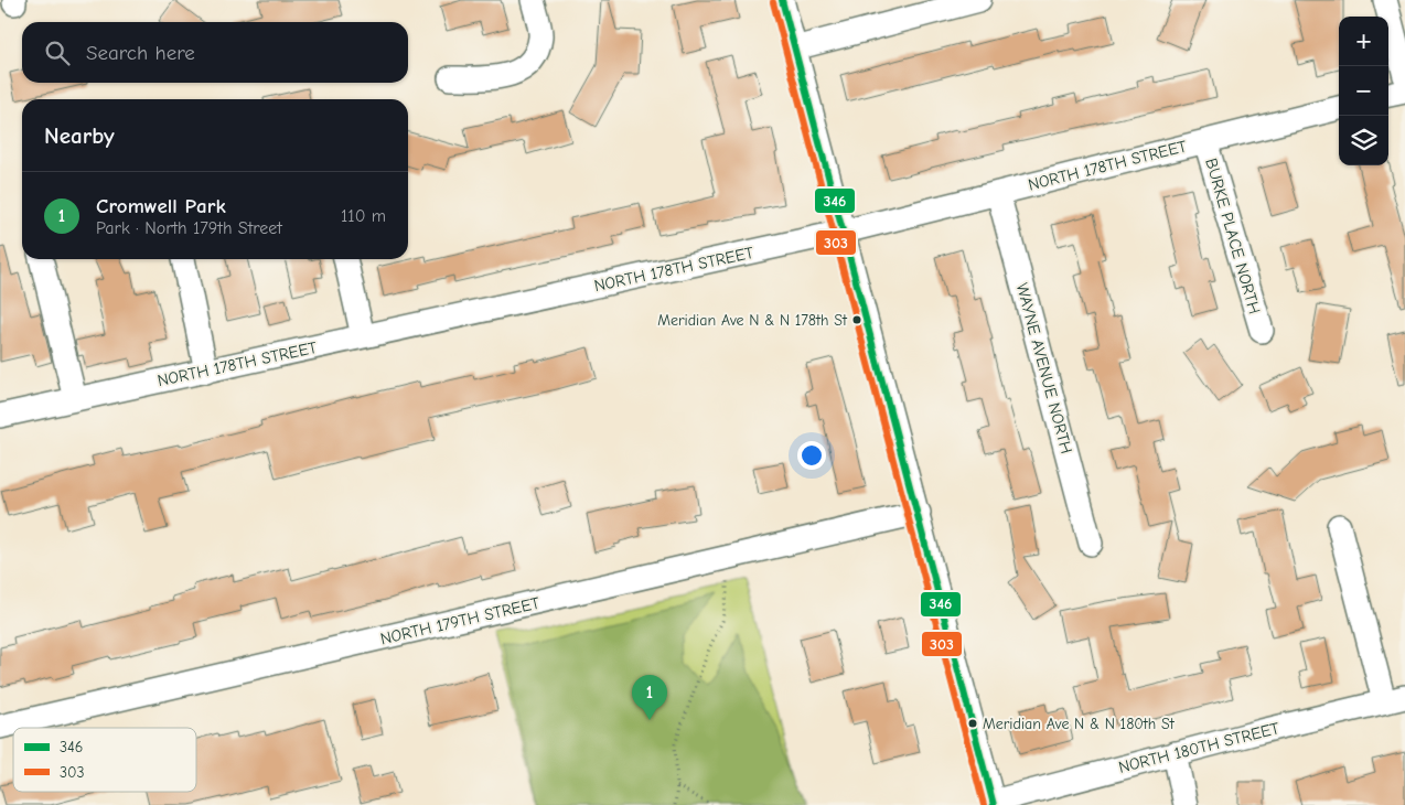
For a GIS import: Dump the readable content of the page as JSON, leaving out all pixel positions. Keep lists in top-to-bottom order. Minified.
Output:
{"streets":{"street":["NORTH 178TH STREET","BURKE PLACE NORTH","WAYNE AVENUE NORTH","NORTH 179TH STREET","NORTH 180TH STREET"]},"crossings":[["NORTH 178TH STREET","BURKE PLACE NORTH"],["NORTH 178TH STREET","WAYNE AVENUE NORTH"]],"places":["Meridian Ave N & N 178th St","Meridian Ave N & N 180th St"],"lines":["transit line 346","transit line 303"],"legend":["346","303"],"page":{"map_buttons":["+","−"],"search":"Search here","heading":"Nearby","list":[{"mark":"1","name":"Cromwell Park","note":"Park · North 179th Street","value":"110 m"}],"pins":"1"}}
